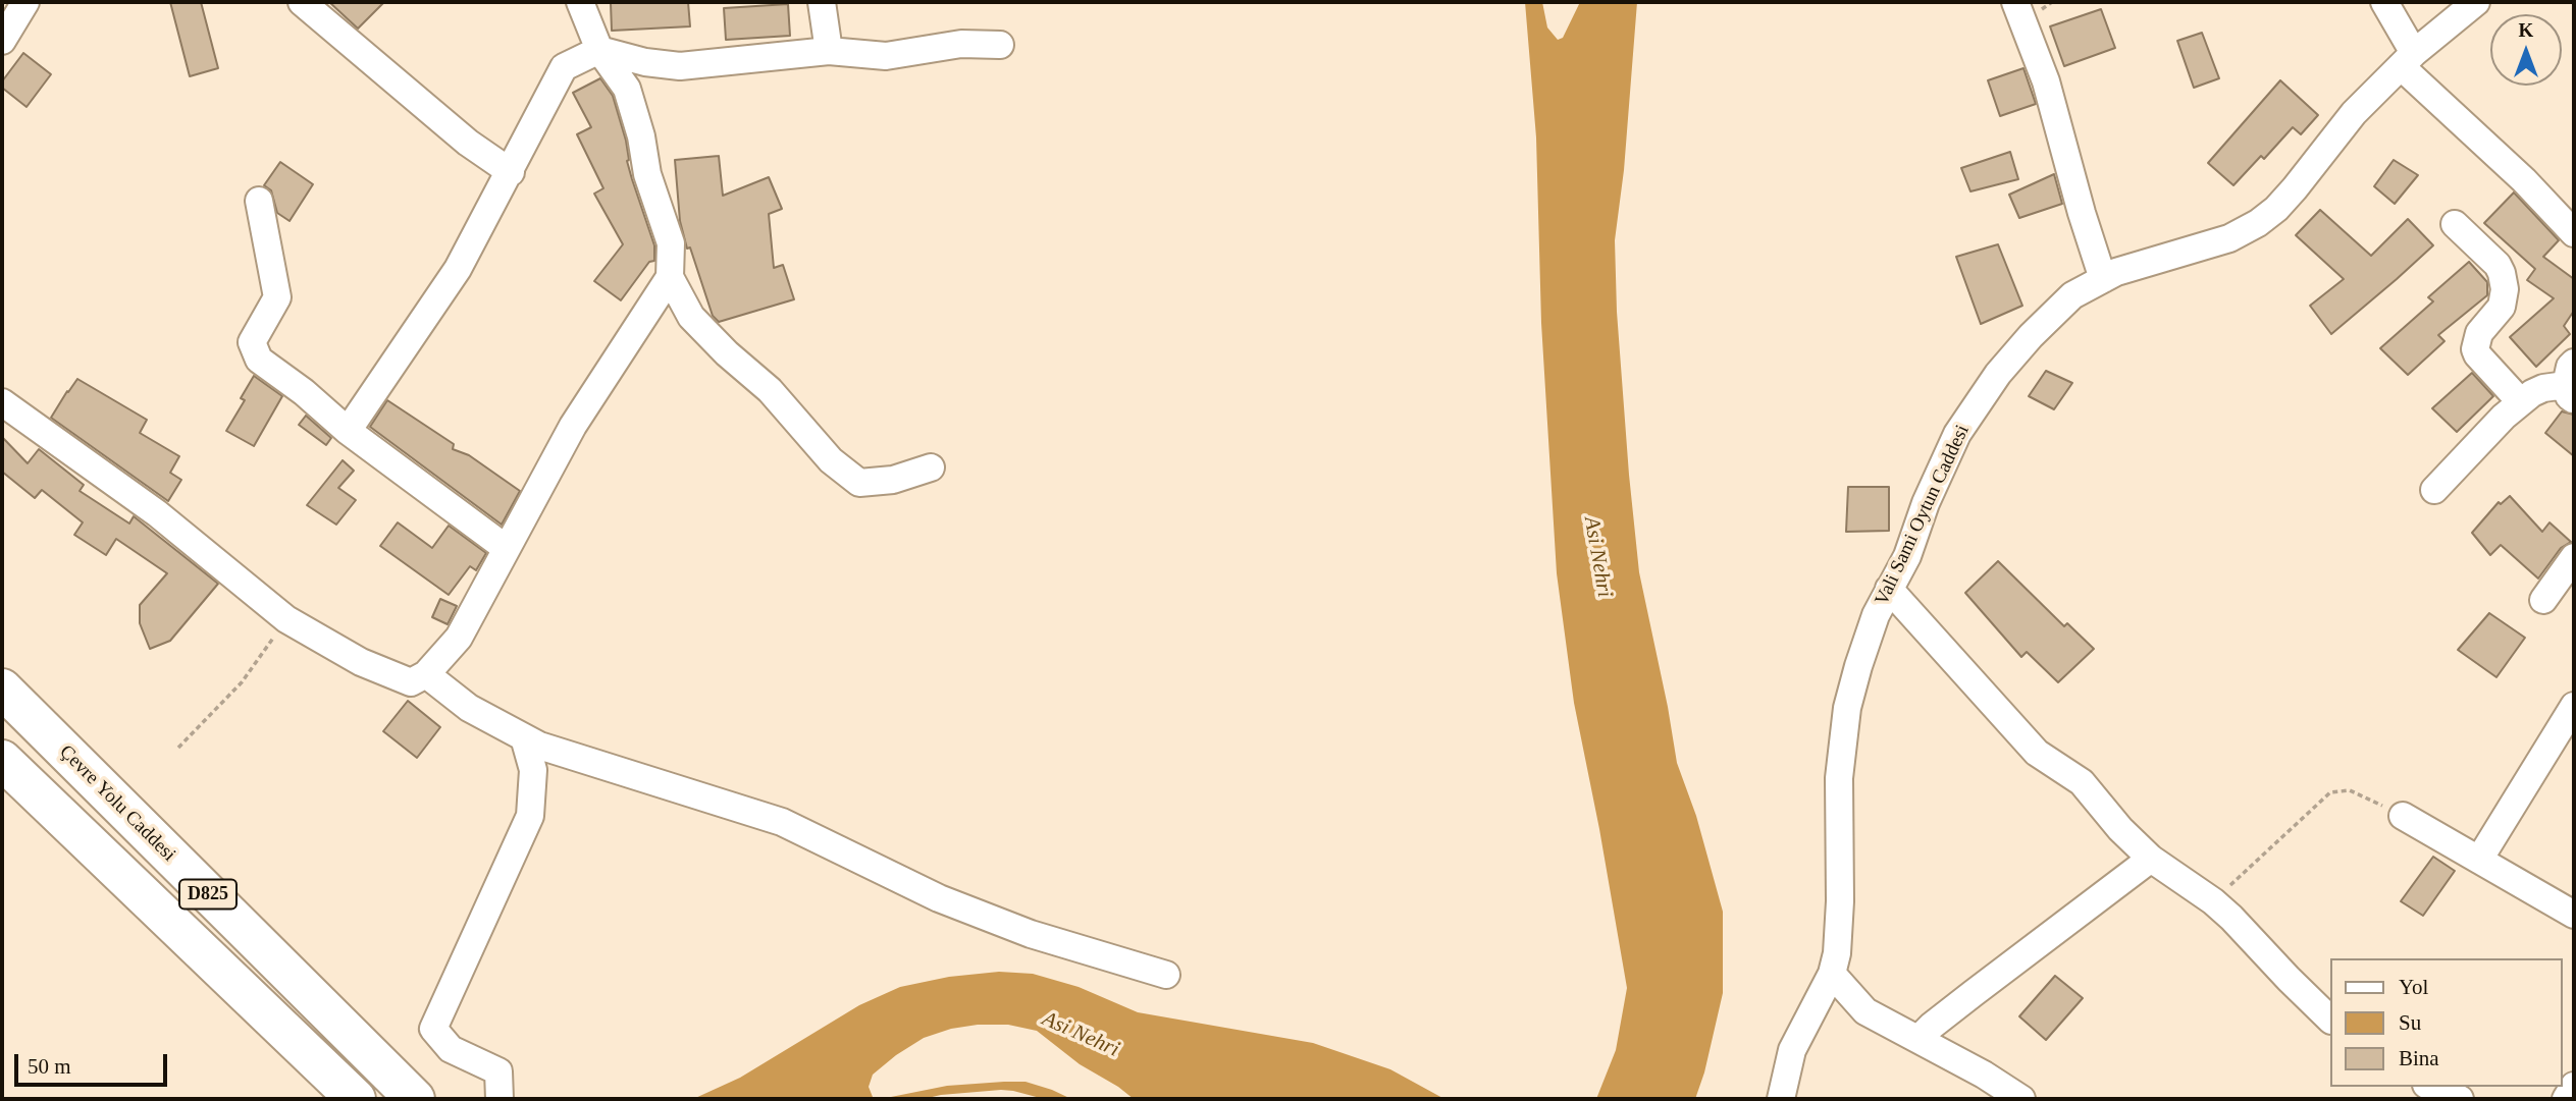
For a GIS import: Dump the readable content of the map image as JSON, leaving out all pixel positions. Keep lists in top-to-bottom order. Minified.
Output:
{"streets":{"highway":["Çevre Yolu Caddesi","D825"],"street":["Vali Sami Oytun Caddesi"]},"water":["Asi Nehri"],"legend":["Yol","Su","Bina"],"scale_bar":"50 m","north":"top"}
